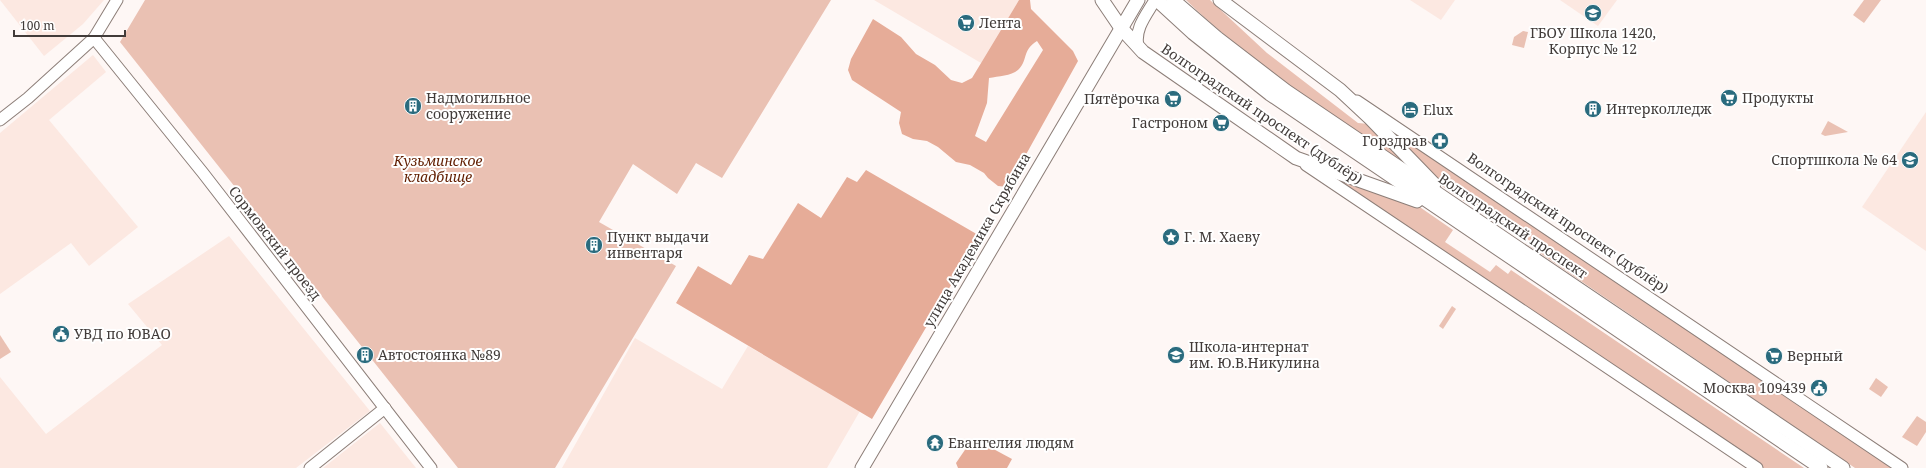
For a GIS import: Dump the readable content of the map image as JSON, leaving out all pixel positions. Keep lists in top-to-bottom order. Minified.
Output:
{"streets":{"main road":["Волгоградский проспект (дублёр)","Волгоградский проспект","улица Академика Скрябина"],"street":["Сормовский проезд"]},"crossings":[["Волгоградский проспект (дублёр)","улица Академика Скрябина"]],"parks":["Кузьминское кладбище"],"places":{"school or university":["ГБОУ Школа 1420, Корпус № 12","Спортшкола № 64","Школа-интернат им. Ю.В.Никулина"],"supermarket":["Лента","Продукты","Пятёрочка","Гастроном","Верный"],"building":["Надмогильное сооружение","Интерколледж","Пункт выдачи инвентаря","Автостоянка №89"],"hotel":["Elux"],"pharmacy":["Горздрав"],"place":["Г. М. Хаеву"],"public building":["УВД по ЮВАО","Москва 109439"],"temple":["Евангелия людям"]},"scale_bar":"100 m"}
